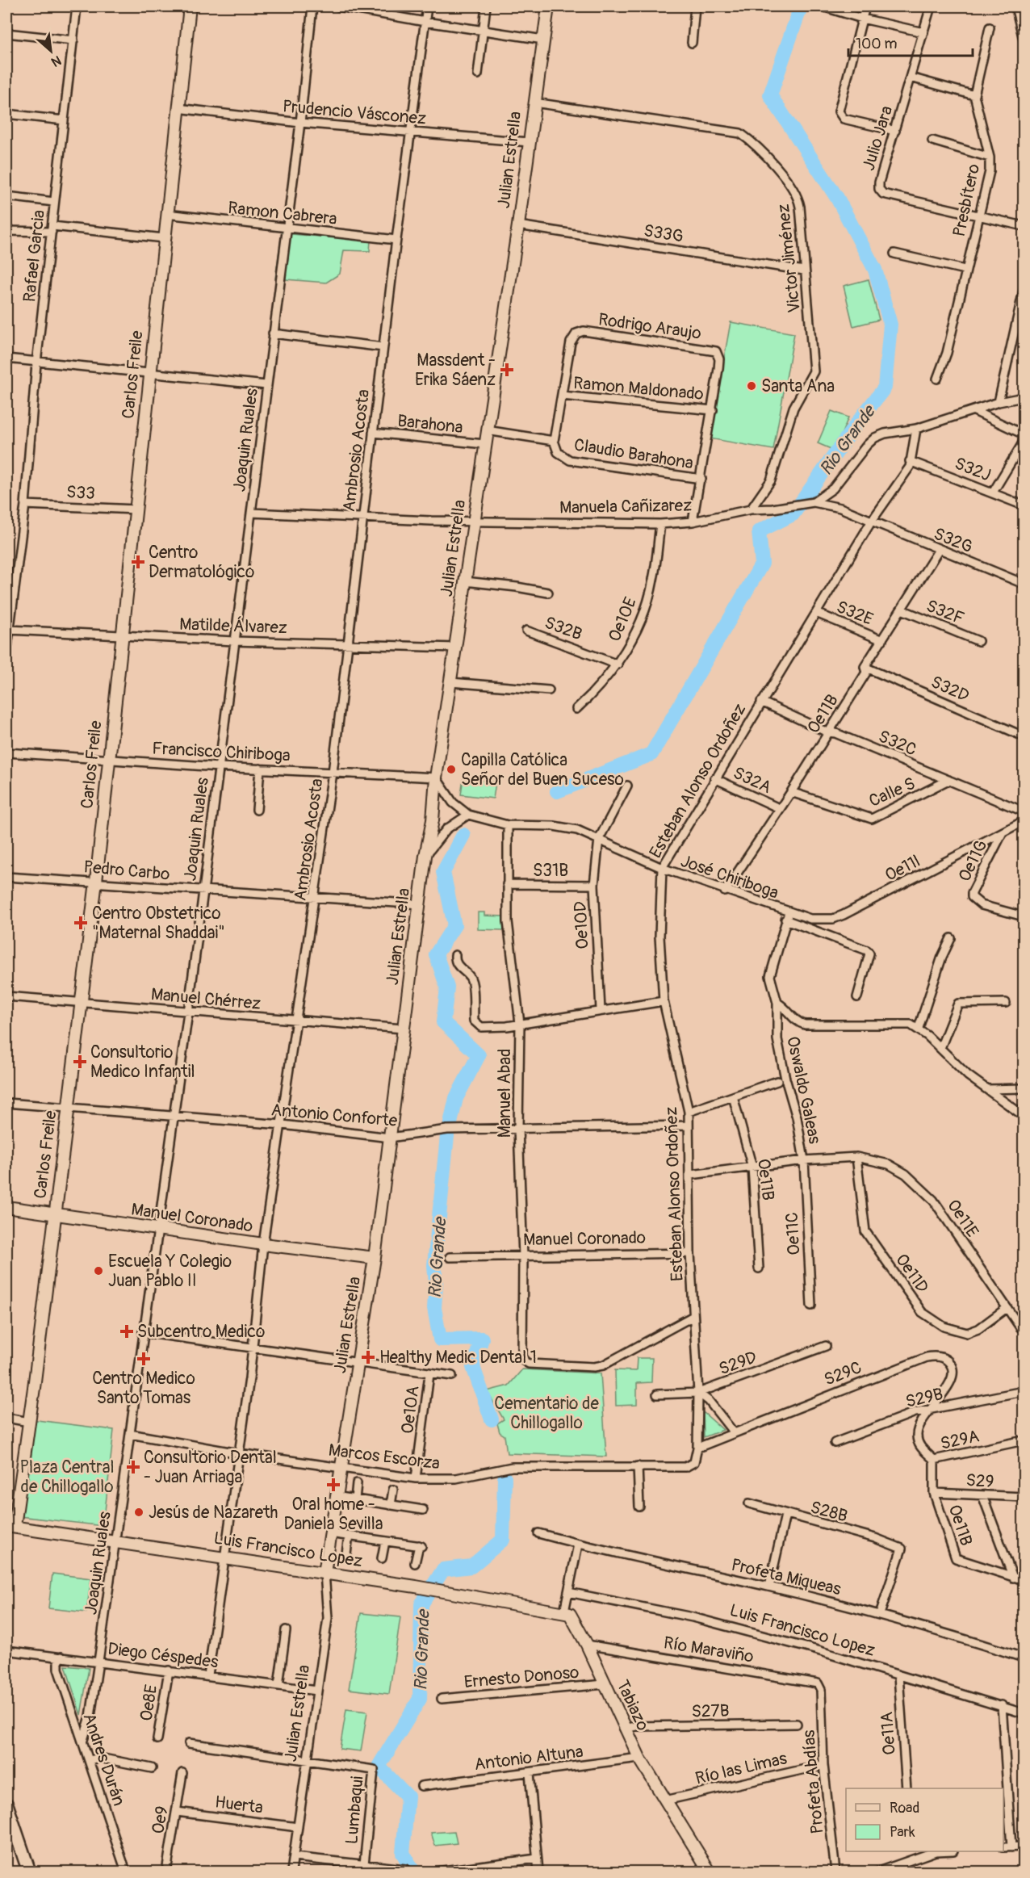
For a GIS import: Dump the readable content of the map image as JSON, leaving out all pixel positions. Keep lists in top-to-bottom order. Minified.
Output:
{"streets":{"street":["Prudencio Vásconez","Julio Jara","Julian Estrella","Presbítero","Ramon Cabrera","S33G","Rafael Garcia","Victor Jiménez","Rodrigo Araujo","Carlos Freile","Ramon Maldonado","Barahona","Joaquin Ruales","Ambrosio Acosta","Claudio Barahona","S32J","S33","Manuela Cañizarez","S32G","S32F","S32E","Oe10E","Matilde Álvarez","S32B","S32D","Oe11B","S32C","Francisco Chiriboga","S32A","Esteban Alonso Ordoñez","Calle S","Oe11G","Oe11l","Pedro Carbo","S31B","José Chiriboga","Oe10D","Manuel Chérrez","Oswaldo Galeas","Manuel Abad","Antonio Conforte","Manuel Coronado","Oe11E","Oe11C","Oe11D","S29D","S29C","S29B","Oe10A","S29A","Marcos Escorza","S29","S28B","Luis Francisco Lopez","Profeta Miqueas","Río Maraviño","Diego Céspedes","Ernesto Donoso","Oe8E","Tabiazo","S27B","Oe11A","Antonio Altuna","Andres Durán","Río las Limas","Profeta Abdías","Huerta","Lumbaqui","Oe9"]},"crossings":[["Prudencio Vásconez","Julian Estrella"],["Prudencio Vásconez","Carlos Freile"],["Prudencio Vásconez","Joaquin Ruales"],["Prudencio Vásconez","Ambrosio Acosta"],["Julio Jara","Presbítero"],["Julian Estrella","S33G"],["Julian Estrella","Victor Jiménez"],["Julian Estrella","Barahona"],["Julian Estrella","Claudio Barahona"],["Julian Estrella","Manuela Cañizarez"],["Julian Estrella","Matilde Álvarez"],["Julian Estrella","Francisco Chiriboga"],["Julian Estrella","Pedro Carbo"],["Julian Estrella","José Chiriboga"],["Julian Estrella","Manuel Chérrez"],["Julian Estrella","Antonio Conforte"],["Julian Estrella","Manuel Coronado"],["Julian Estrella","Marcos Escorza"],["Julian Estrella","Luis Francisco Lopez"],["Julian Estrella","Diego Céspedes"],["Julian Estrella","Huerta"],["Julian Estrella","Lumbaqui"],["Ramon Cabrera","Carlos Freile"],["Ramon Cabrera","Joaquin Ruales"],["Ramon Cabrera","Ambrosio Acosta"],["S33G","Victor Jiménez"],["Rafael Garcia","S33"],["Rafael Garcia","Matilde Álvarez"],["Victor Jiménez","Manuela Cañizarez"],["Rodrigo Araujo","Ramon Maldonado"],["Rodrigo Araujo","Claudio Barahona"],["Rodrigo Araujo","Manuela Cañizarez"],["Carlos Freile","S33"],["Carlos Freile","Matilde Álvarez"],["Carlos Freile","Francisco Chiriboga"],["Carlos Freile","Pedro Carbo"],["Carlos Freile","Manuel Chérrez"],["Carlos Freile","Antonio Conforte"],["Carlos Freile","Manuel Coronado"],["Carlos Freile","Luis Francisco Lopez"],["Barahona","Ambrosio Acosta"],["Joaquin Ruales","Manuela Cañizarez"],["Joaquin Ruales","Matilde Álvarez"],["Joaquin Ruales","Francisco Chiriboga"],["Joaquin Ruales","Pedro Carbo"],["Joaquin Ruales","Manuel Chérrez"],["Joaquin Ruales","Antonio Conforte"],["Joaquin Ruales","Manuel Coronado"],["Joaquin Ruales","Marcos Escorza"],["Joaquin Ruales","Luis Francisco Lopez"],["Joaquin Ruales","Diego Céspedes"],["Joaquin Ruales","Andres Durán"],["Ambrosio Acosta","Manuela Cañizarez"],["Ambrosio Acosta","Matilde Álvarez"],["Ambrosio Acosta","Francisco Chiriboga"],["Ambrosio Acosta","Pedro Carbo"],["Ambrosio Acosta","Manuel Chérrez"],["Ambrosio Acosta","Antonio Conforte"],["Ambrosio Acosta","Manuel Coronado"],["Ambrosio Acosta","Marcos Escorza"],["Ambrosio Acosta","Luis Francisco Lopez"],["Ambrosio Acosta","Diego Céspedes"],["S32J","Esteban Alonso Ordoñez"],["Manuela Cañizarez","S32G"],["Manuela Cañizarez","Oe10E"],["Manuela Cañizarez","Esteban Alonso Ordoñez"],["S32G","Oe11B"],["S32G","Esteban Alonso Ordoñez"],["S32F","Oe11B"],["S32E","Oe11B"],["S32E","Esteban Alonso Ordoñez"],["Oe10E","S32B"],["S32D","Oe11B"],["Oe11B","S32C"],["Oe11B","S32A"],["Oe11B","Calle S"],["Oe11B","José Chiriboga"],["Oe11B","Oe11E"],["Oe11B","S29A"],["Oe11B","S29"],["S32C","Esteban Alonso Ordoñez"],["S32C","Calle S"],["Francisco Chiriboga","José Chiriboga"],["S32A","Esteban Alonso Ordoñez"],["Esteban Alonso Ordoñez","José Chiriboga"],["Esteban Alonso Ordoñez","Manuel Abad"],["Esteban Alonso Ordoñez","Antonio Conforte"],["Esteban Alonso Ordoñez","Manuel Coronado"],["Esteban Alonso Ordoñez","Oe11E"],["Esteban Alonso Ordoñez","S29D"],["Esteban Alonso Ordoñez","S29C"],["Esteban Alonso Ordoñez","Marcos Escorza"],["Oe11G","Oe11l"],["Oe11l","José Chiriboga"],["Oe11l","Oswaldo Galeas"],["S31B","Oe10D"],["S31B","Manuel Abad"],["José Chiriboga","Oe10D"],["José Chiriboga","Oswaldo Galeas"],["José Chiriboga","Manuel Abad"],["Oswaldo Galeas","Oe11E"],["Oswaldo Galeas","Oe11C"],["Manuel Abad","Antonio Conforte"],["Manuel Abad","Manuel Coronado"],["Oe11E","Oe11C"],["Oe11E","Oe11D"],["S29C","S29B"],["S29C","S29A"],["S29B","S29A"],["Oe10A","Marcos Escorza"],["S28B","Profeta Miqueas"],["Luis Francisco Lopez","Tabiazo"],["Luis Francisco Lopez","Oe11A"],["Río Maraviño","Tabiazo"],["Río Maraviño","Profeta Abdías"],["Diego Céspedes","Oe8E"],["Diego Céspedes","Andres Durán"],["Ernesto Donoso","Tabiazo"],["Tabiazo","S27B"],["Tabiazo","Antonio Altuna"],["Tabiazo","Río las Limas"],["Río las Limas","Profeta Abdías"],["Huerta","Oe9"]],"water":["Rio Grande"],"parks":["Cementario de Chillogallo","Plaza Central de Chillogallo"],"places":{"health":["Massdent - Erika Sáenz","Centro Dermatológico","Centro Obstetrico \"Maternal Shaddai\"","Consultorio Medico Infantil","Subcentro Medico","Healthy Medic Dental 1","Centro Medico Santo Tomas","Consultorio Dental - Juan Arriaga","Oral home - Daniela Sevilla"],"other":["Santa Ana","Capilla Católica Señor del Buen Suceso","Escuela Y Colegio Juan Pablo II","Jesús de Nazareth"]},"legend":["Road","Park"],"scale_bar":"100 m","north":"bottom right"}
